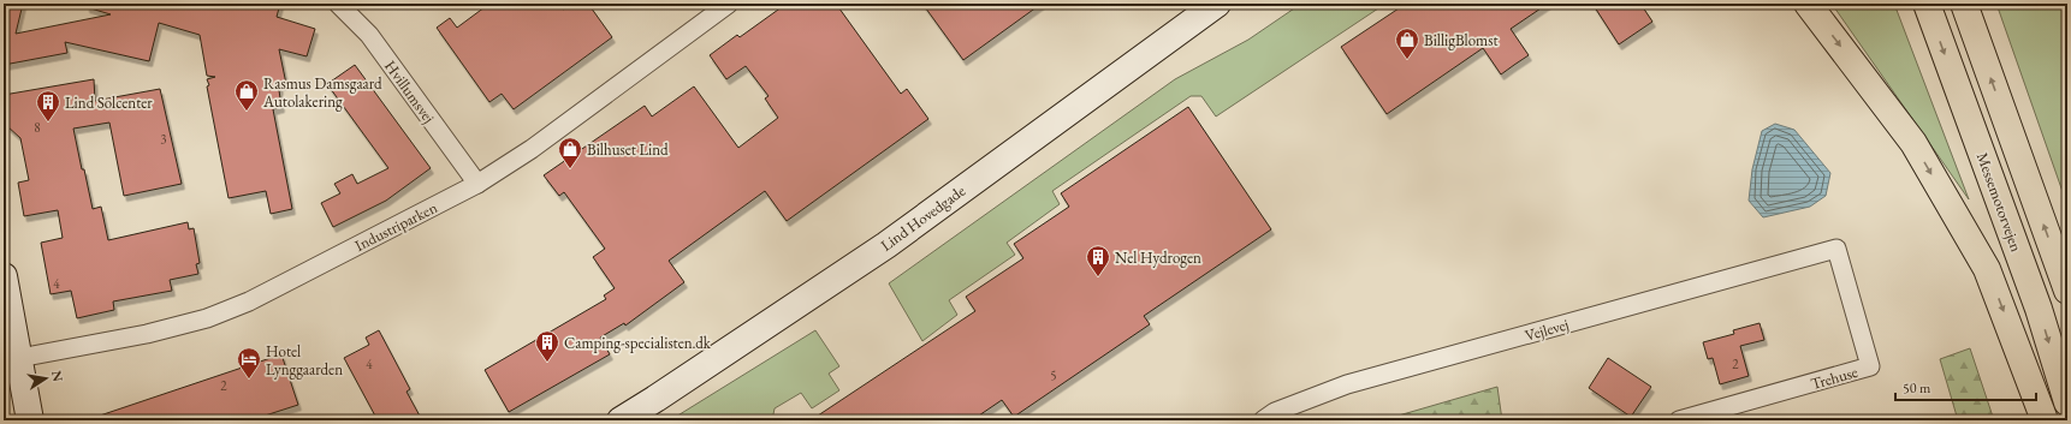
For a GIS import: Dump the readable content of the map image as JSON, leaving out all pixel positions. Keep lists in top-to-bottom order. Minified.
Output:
{"streets":{"highway":["Messemotorvejen"],"main road":["Lind Hovedgade"],"street":["Hvillumsvej","Industriparken","Vejlevej","Trehuse"]},"crossings":[["Hvillumsvej","Industriparken"],["Vejlevej","Trehuse"]],"places":{"shop":["BilligBlomst","Rasmus Damsgaard Autolakering","Bilhuset Lind"],"building":["Lind Solcenter","Nel Hydrogen","Camping-specialisten.dk"],"hotel":["Hotel Lynggaarden"]},"house_numbers":["8","3","4","4","2","5","2"],"scale_bar":"50 m","north":"right"}
